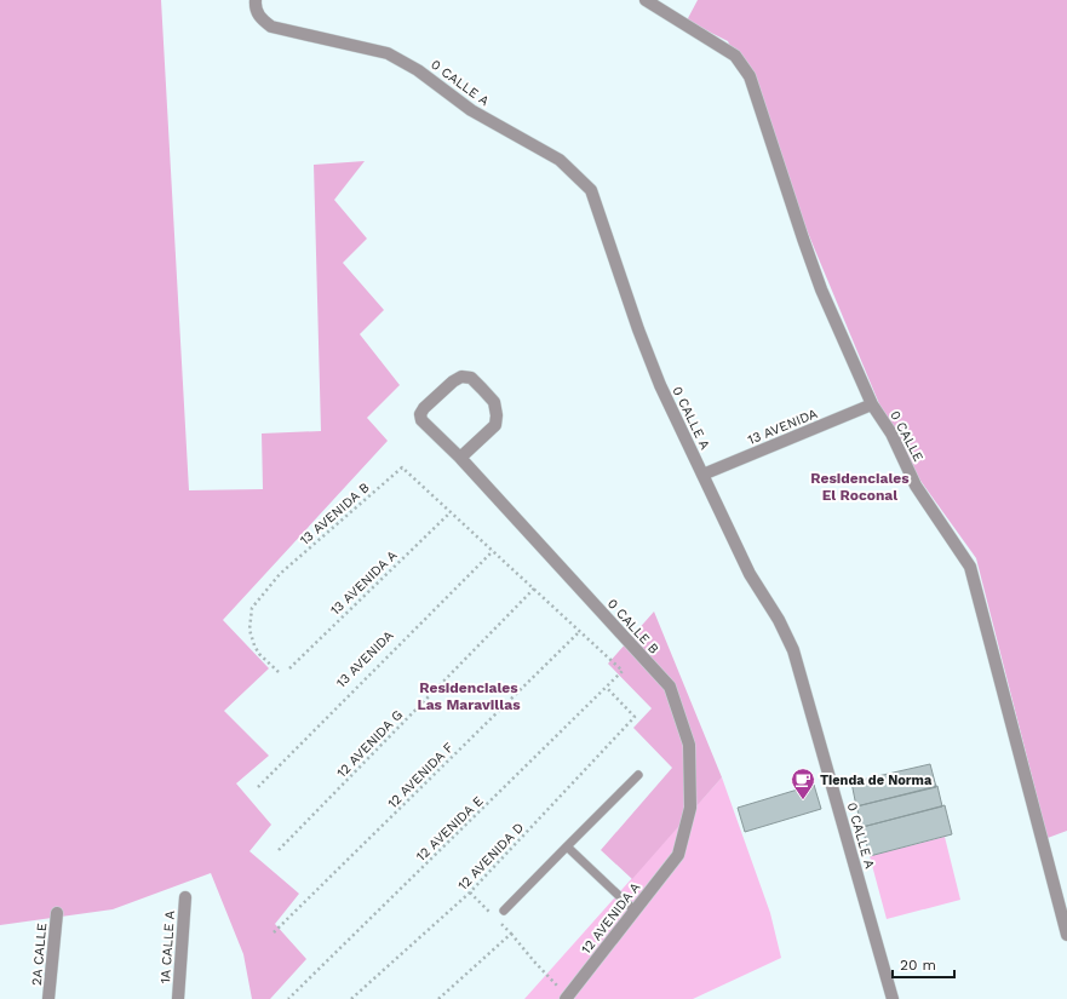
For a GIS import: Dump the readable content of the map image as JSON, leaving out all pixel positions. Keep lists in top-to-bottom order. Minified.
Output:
{"streets":{"street":["0 CALLE A","13 AVENIDA","0 CALLE","0 CALLE B","12 AVENIDA A","1A CALLE A","2A CALLE"],"path":["13 AVENIDA B","13 AVENIDA A","12 AVENIDA G","12 AVENIDA F","12 AVENIDA E","12 AVENIDA D"]},"crossings":[["0 CALLE A","13 AVENIDA"],["13 AVENIDA","0 CALLE"],["13 AVENIDA B","13 AVENIDA A"],["0 CALLE B","12 AVENIDA A"],["12 AVENIDA F","12 AVENIDA E"],["12 AVENIDA E","12 AVENIDA D"]],"districts":["Residenciales El Roconal","Residenciales Las Maravillas"],"places":{"cafe":["Tienda de Norma"]},"scale_bar":"20 m"}
